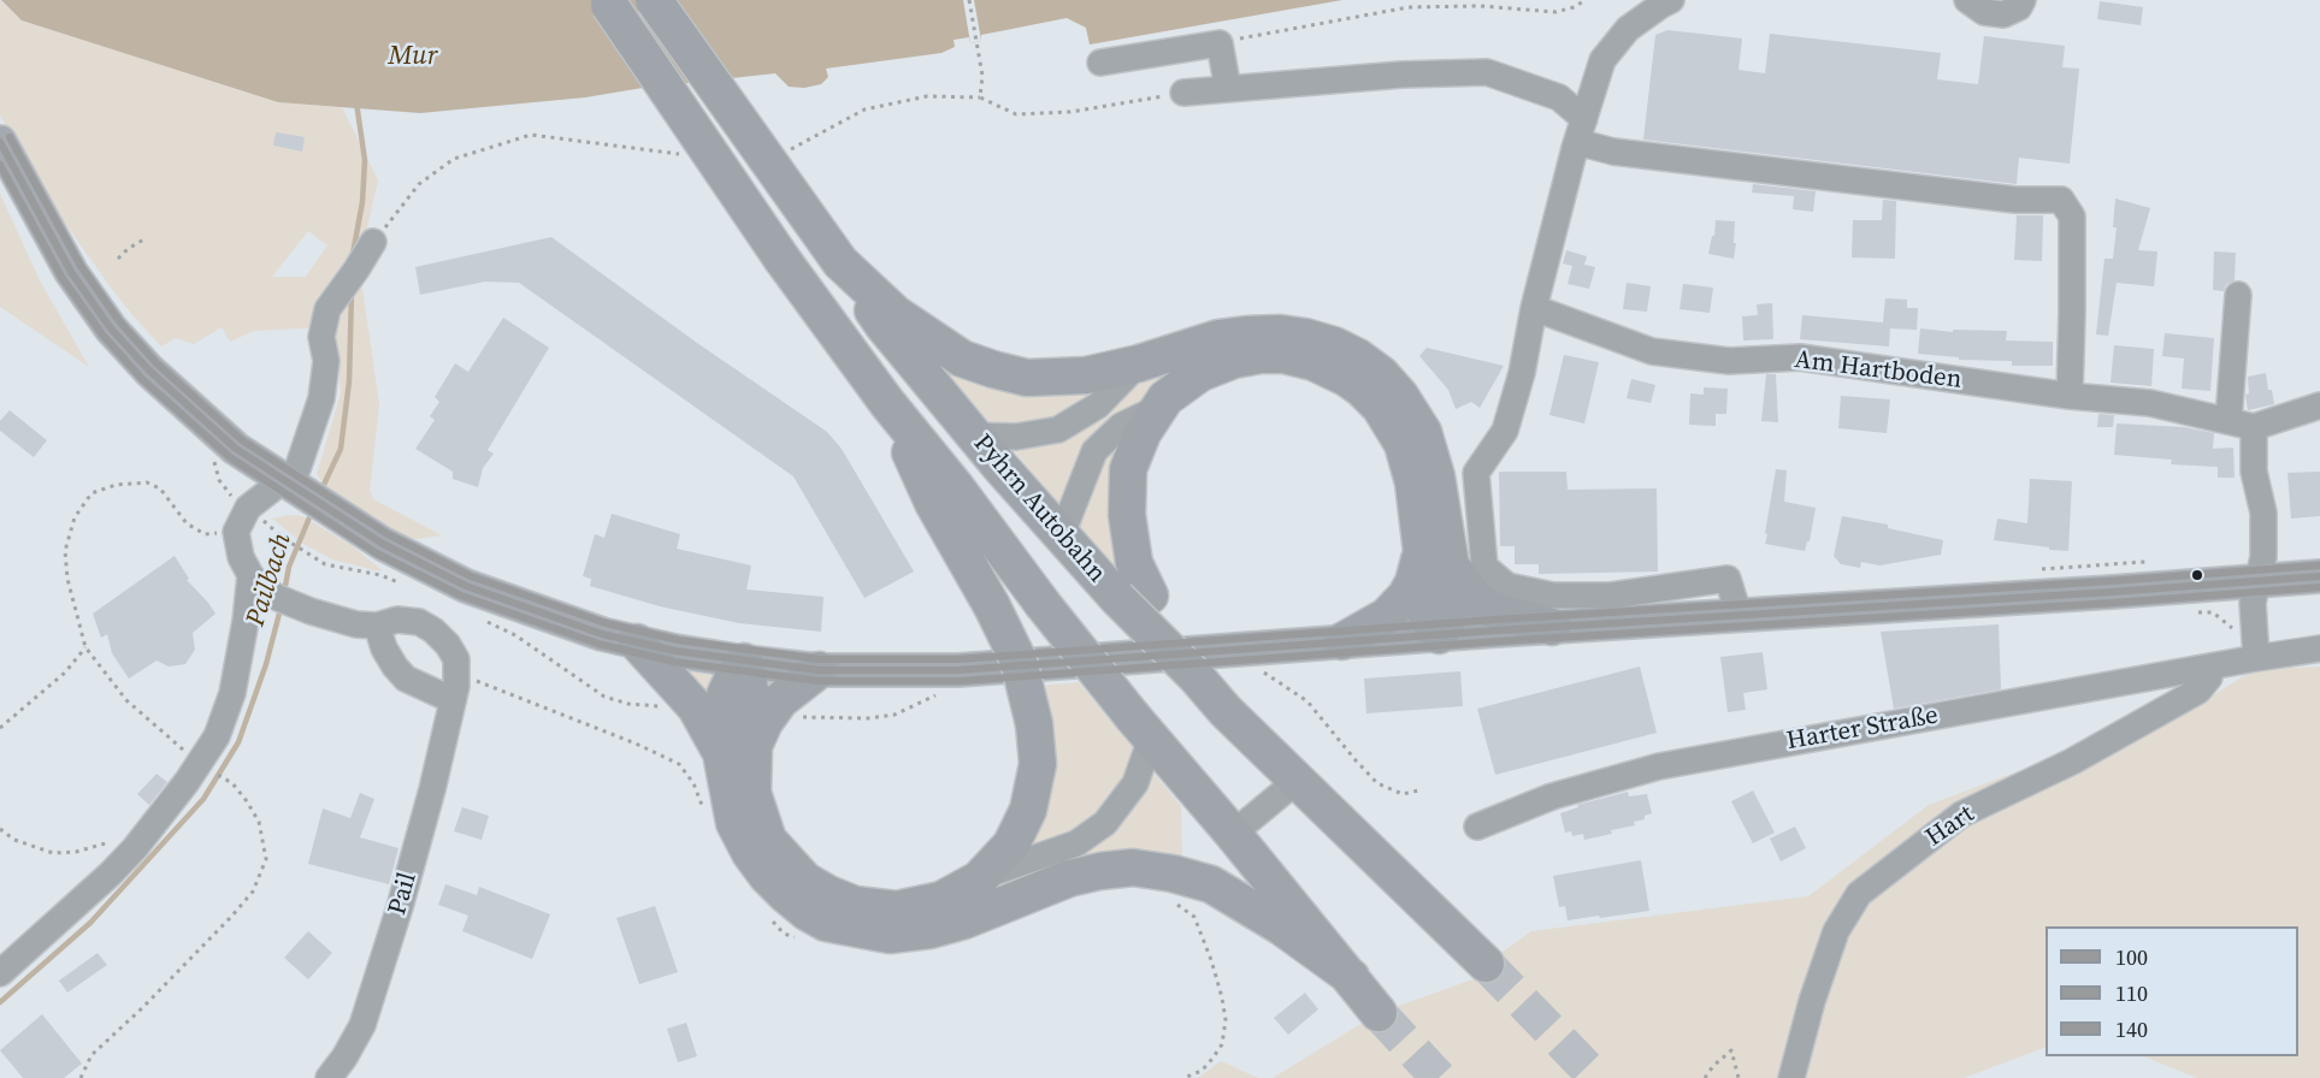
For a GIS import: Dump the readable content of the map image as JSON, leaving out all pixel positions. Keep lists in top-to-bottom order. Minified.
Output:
{"streets":{"highway":["Pyhrn Autobahn"],"street":["Am Hartboden","Harter Straße","Hart","Pail"]},"crossings":[["Harter Straße","Hart"]],"water":["Mur","Pailbach"],"lines":["transit line 140","transit line 100","transit line 110"],"legend":["100","110","140"]}
